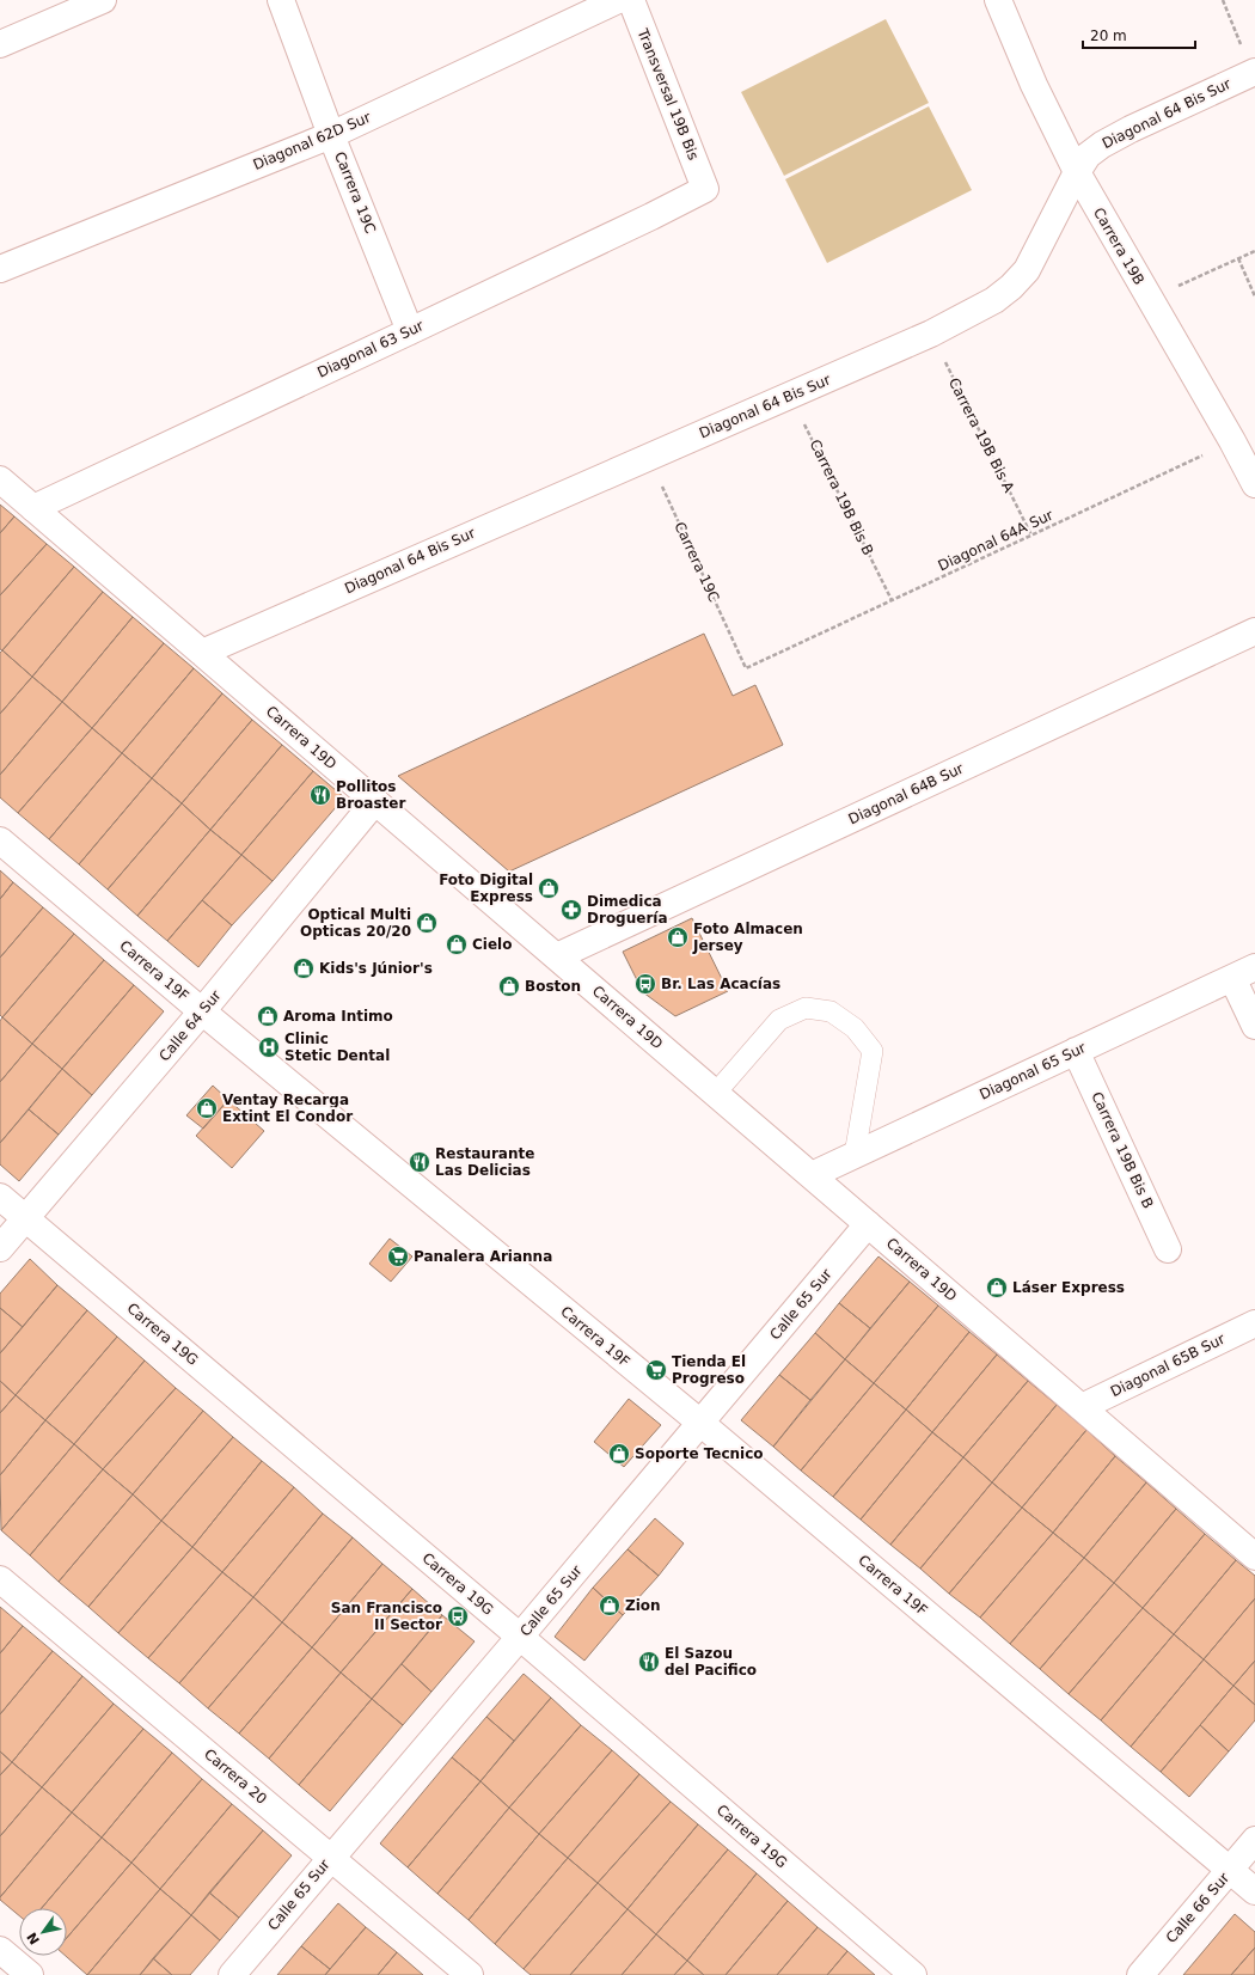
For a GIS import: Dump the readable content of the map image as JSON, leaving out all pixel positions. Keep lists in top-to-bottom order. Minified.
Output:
{"streets":{"street":["Transversal 19B Bis","Diagonal 64 Bis Sur","Diagonal 62D Sur","Carrera 19C","Carrera 19B","Diagonal 63 Sur","Carrera 19B Bis B","Carrera 19D","Diagonal 64B Sur","Carrera 19F","Calle 64 Sur","Diagonal 65 Sur","Calle 65 Sur","Carrera 19G","Diagonal 65B Sur","Carrera 20","Calle 66 Sur"],"path":["Carrera 19B Bis A","Diagonal 64A Sur"]},"crossings":[["Transversal 19B Bis","Diagonal 63 Sur"],["Diagonal 64 Bis Sur","Carrera 19C"],["Diagonal 64 Bis Sur","Carrera 19B"],["Diagonal 64 Bis Sur","Carrera 19B Bis A"],["Diagonal 64 Bis Sur","Carrera 19B Bis B"],["Diagonal 64 Bis Sur","Carrera 19D"],["Diagonal 62D Sur","Carrera 19C"],["Carrera 19C","Diagonal 63 Sur"],["Carrera 19C","Diagonal 64A Sur"],["Carrera 19B","Diagonal 64A Sur"],["Diagonal 63 Sur","Carrera 19D"],["Carrera 19B Bis A","Diagonal 64A Sur"],["Carrera 19B Bis B","Diagonal 64A Sur"],["Carrera 19B Bis B","Diagonal 65 Sur"],["Carrera 19D","Diagonal 64B Sur"],["Carrera 19D","Calle 64 Sur"],["Carrera 19D","Diagonal 65 Sur"],["Carrera 19D","Calle 65 Sur"],["Carrera 19D","Diagonal 65B Sur"],["Carrera 19F","Calle 64 Sur"],["Carrera 19F","Calle 65 Sur"],["Carrera 19F","Calle 66 Sur"],["Calle 64 Sur","Carrera 19G"],["Calle 65 Sur","Carrera 19G"],["Calle 65 Sur","Carrera 20"]],"places":{"restaurant":["Pollitos Broaster","Restaurante Las Delicias","El Sazou del Pacifico"],"shop":["Foto Digital Express","Optical Multi Opticas 20/20","Foto Almacen Jersey","Cielo","Kids's Júnior's","Boston","Aroma Intimo","Ventay Recarga Extint El Condor","Láser Express","Soporte Tecnico","Zion"],"pharmacy":["Dimedica Droguería"],"bus stop":["Br. Las Acacías","San Francisco II Sector"],"hospital":["Clinic Stetic Dental"],"supermarket":["Panalera Arianna","Tienda El Progreso"]},"scale_bar":"20 m","north":"bottom left"}
